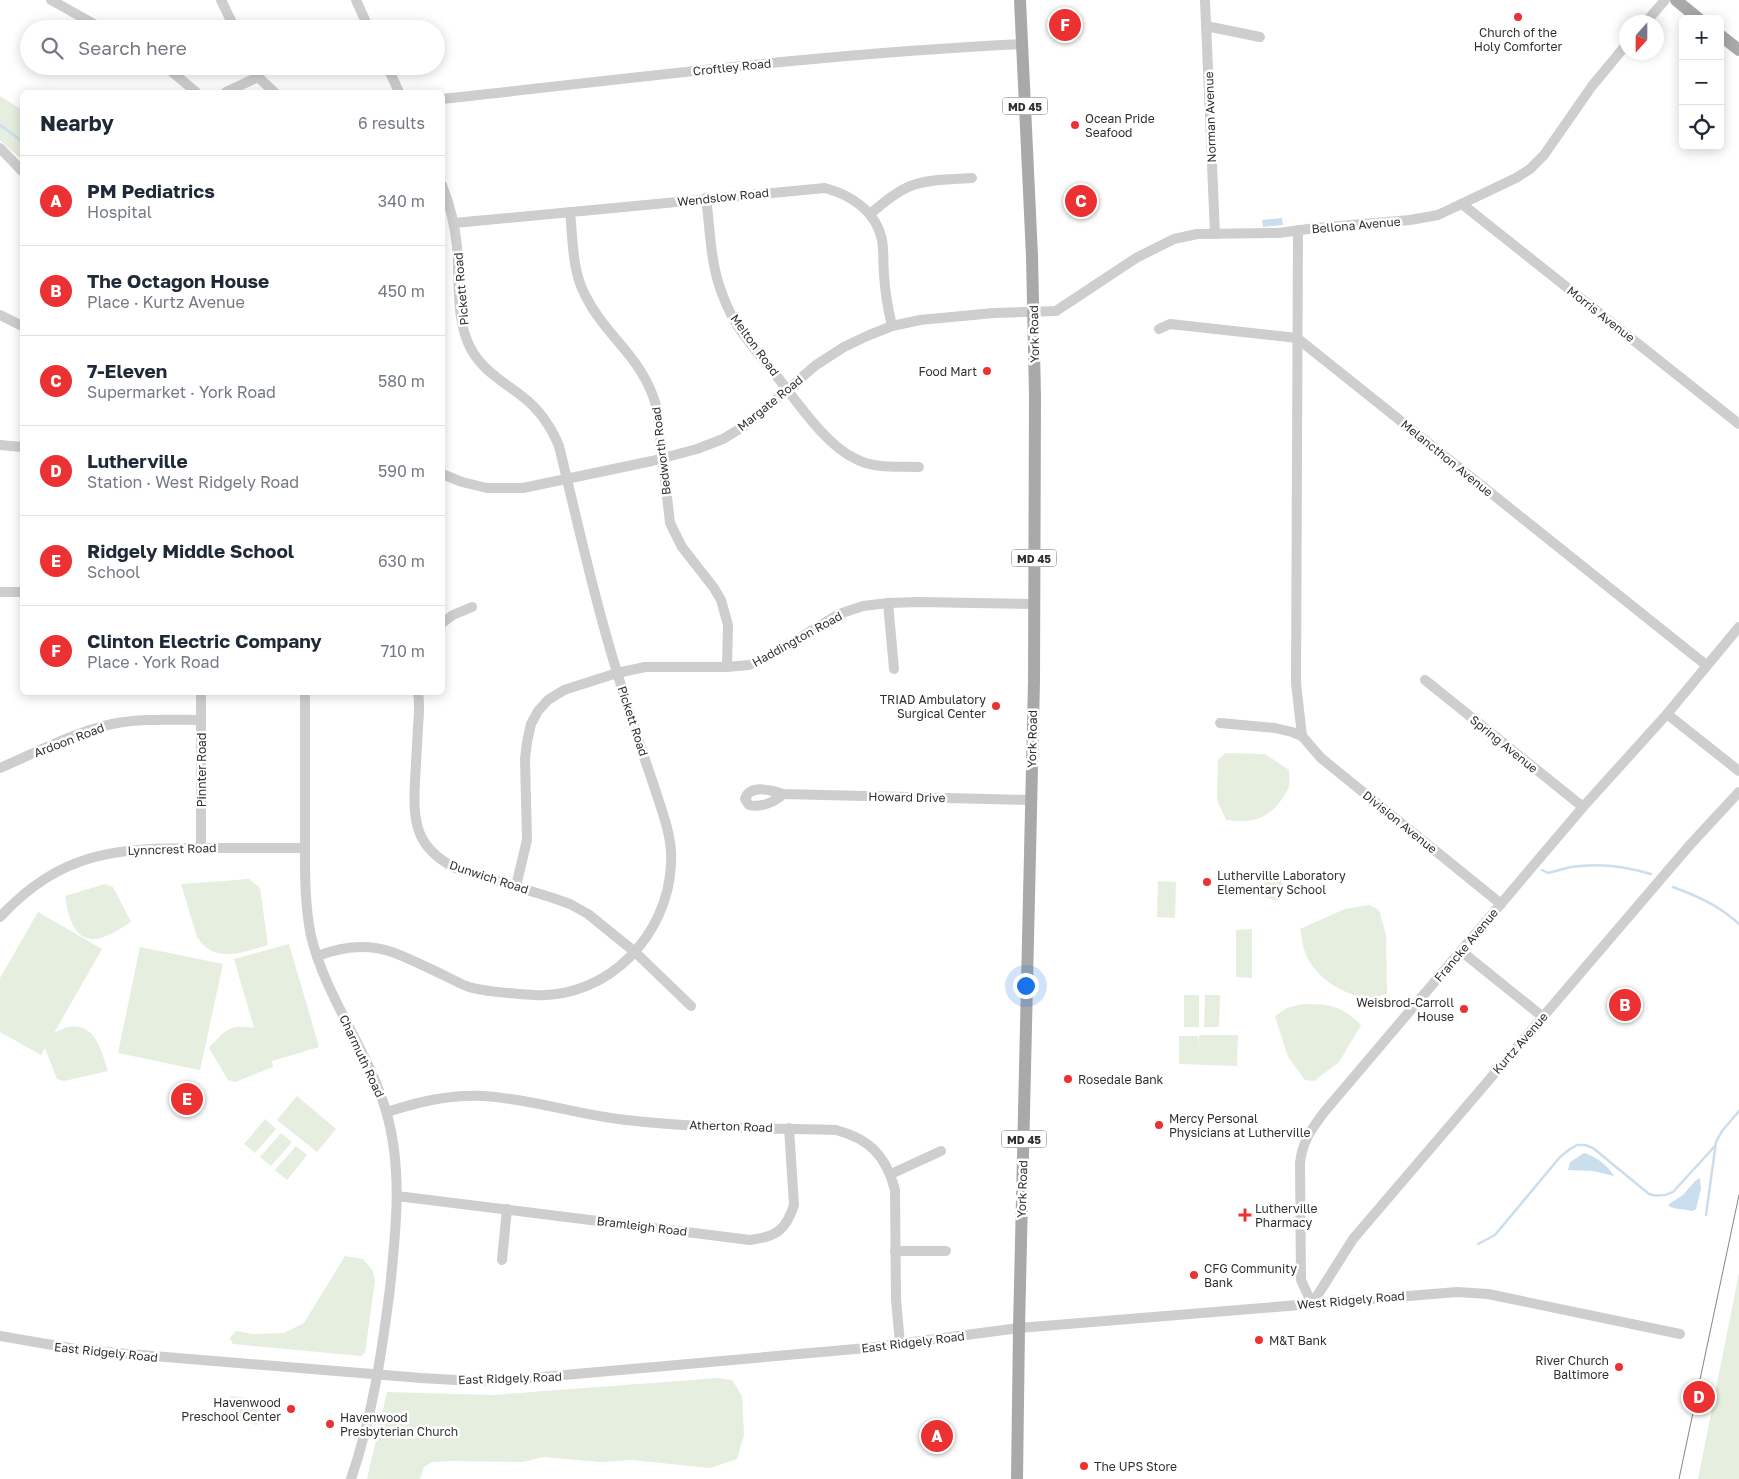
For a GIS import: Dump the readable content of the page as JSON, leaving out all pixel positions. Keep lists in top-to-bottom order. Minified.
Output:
{"streets":{"main road":["MD 45","York Road"],"street":["Croftley Road","Norman Avenue","Wendslow Road","Bellona Avenue","Pickett Road","Morris Avenue","Melton Road","Margate Road","Bedworth Road","Melancthon Avenue","Haddington Road","Ardoon Road","Spring Avenue","Pinnter Road","Howard Drive","Division Avenue","Lynncrest Road","Dunwich Road","Francke Avenue","Kurtz Avenue","Charmuth Road","Atherton Road","Bramleigh Road","West Ridgely Road","East Ridgely Road"]},"crossings":[["Croftley Road","York Road"],["Norman Avenue","Bellona Avenue"],["Wendslow Road","Pickett Road"],["Wendslow Road","Melton Road"],["Wendslow Road","Margate Road"],["Wendslow Road","Bedworth Road"],["Bellona Avenue","Morris Avenue"],["Bellona Avenue","York Road"],["Bellona Avenue","Margate Road"],["Pickett Road","Margate Road"],["Pickett Road","Haddington Road"],["Pickett Road","Dunwich Road"],["Pickett Road","Charmuth Road"],["York Road","Margate Road"],["York Road","Haddington Road"],["York Road","Howard Drive"],["York Road","West Ridgely Road"],["York Road","East Ridgely Road"],["Melton Road","Margate Road"],["Margate Road","Bedworth Road"],["Bedworth Road","Haddington Road"],["Melancthon Avenue","Francke Avenue"],["Haddington Road","Dunwich Road"],["Ardoon Road","Pinnter Road"],["Spring Avenue","Francke Avenue"],["Pinnter Road","Lynncrest Road"],["Division Avenue","Francke Avenue"],["Lynncrest Road","Charmuth Road"],["Francke Avenue","Kurtz Avenue"],["Francke Avenue","West Ridgely Road"],["Kurtz Avenue","West Ridgely Road"],["Charmuth Road","Atherton Road"],["Charmuth Road","Bramleigh Road"],["Charmuth Road","East Ridgely Road"],["Atherton Road","Bramleigh Road"],["Atherton Road","East Ridgely Road"],["West Ridgely Road","East Ridgely Road"]],"places":{"other":["Church of the Holy Comforter","Ocean Pride Seafood","Food Mart","TRIAD Ambulatory Surgical Center","Lutherville Laboratory Elementary School","Weisbrod-Carroll House","Rosedale Bank","Mercy Personal Physicians at Lutherville","CFG Community Bank","M&T Bank","River Church Baltimore","Havenwood Preschool Center","Havenwood Presbyterian Church","The UPS Store"],"health":["Lutherville Pharmacy"]},"north":"bottom","page":{"pins":["F","C","B","E","D","A"],"map_buttons":["+","−"],"search":"Search here","heading":["Nearby","6 results"],"list":[{"mark":"A","name":"PM Pediatrics","note":"Hospital","value":"340 m"},{"mark":"B","name":"The Octagon House","note":"Place · Kurtz Avenue","value":"450 m"},{"mark":"C","name":"7-Eleven","note":"Supermarket · York Road","value":"580 m"},{"mark":"D","name":"Lutherville","note":"Station · West Ridgely Road","value":"590 m"},{"mark":"E","name":"Ridgely Middle School","note":"School","value":"630 m"},{"mark":"F","name":"Clinton Electric Company","note":"Place · York Road","value":"710 m"}]}}
